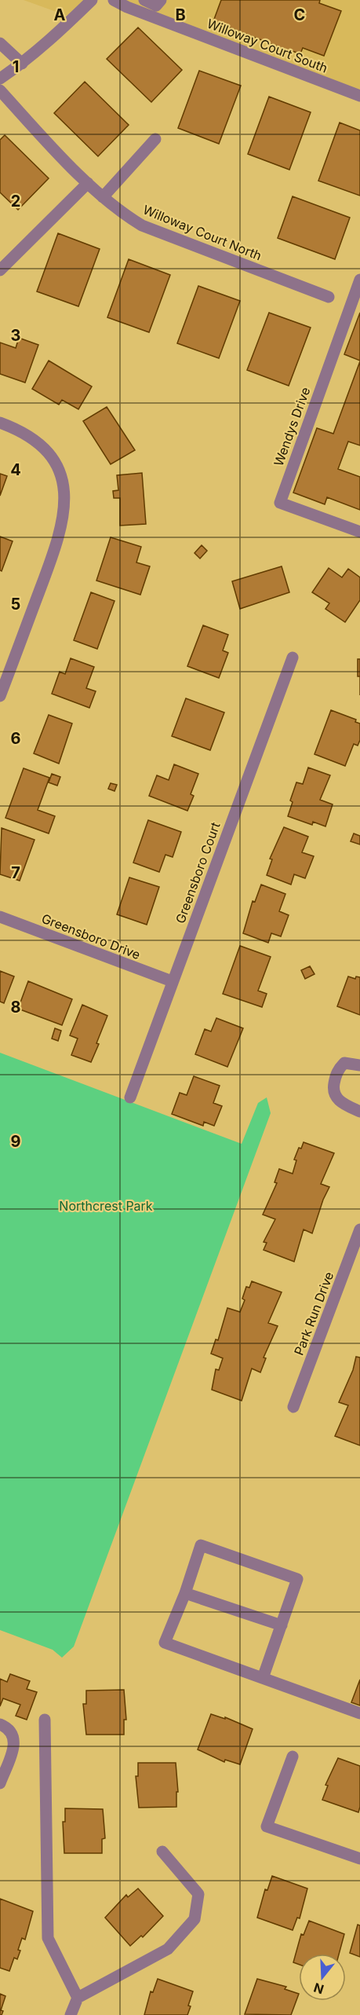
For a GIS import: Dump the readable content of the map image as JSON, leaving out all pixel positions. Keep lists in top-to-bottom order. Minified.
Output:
{"streets":{"street":["Willoway Court South","Willoway Court North","Wendys Drive","Greensboro Court","Greensboro Drive","Park Run Drive"]},"crossings":[["Greensboro Court","Greensboro Drive"]],"parks":["Northcrest Park"],"north":"bottom","grid":{"columns":["A","B","C"],"rows":["1","2","3","4","5","6","7","8","9"]}}
